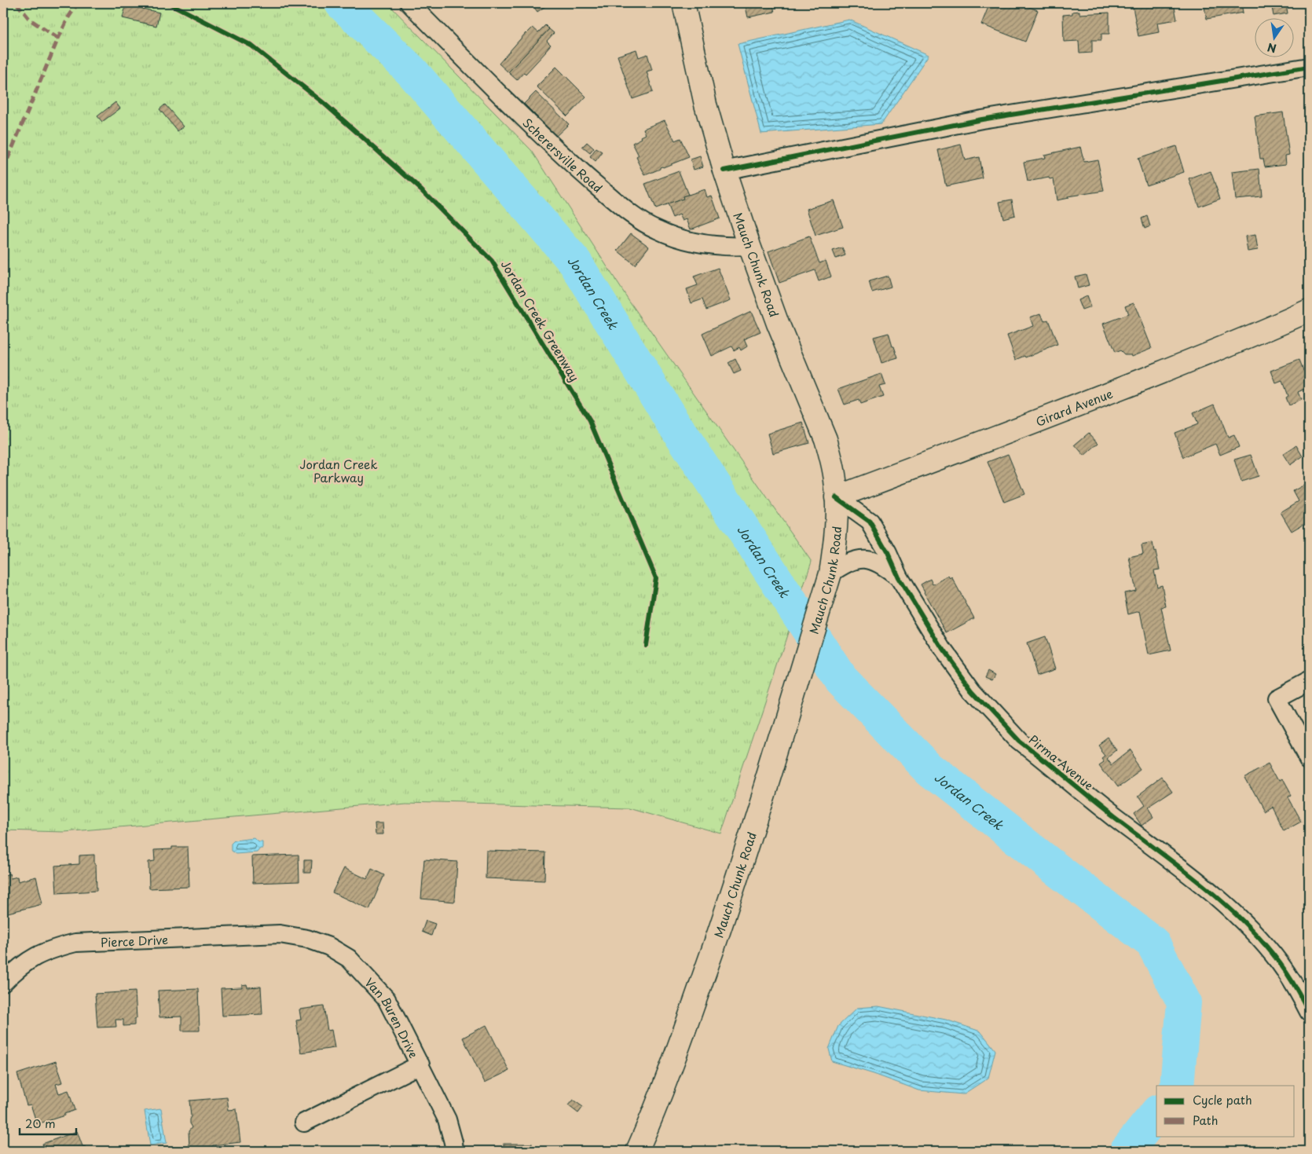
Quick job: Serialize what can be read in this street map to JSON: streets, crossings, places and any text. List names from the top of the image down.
{
  "streets": {
    "main road": ["Mauch Chunk Road", "Girard Avenue"],
    "street": [
      "Scherersville Road",
      "Pirma Avenue",
      "Pierce Drive",
      "Van Buren Drive"
    ],
    "cycle path": ["Jordan Creek Greenway"]
  },
  "crossings": [
    ["Scherersville Road", "Mauch Chunk Road"],
    ["Mauch Chunk Road", "Girard Avenue"],
    ["Mauch Chunk Road", "Pirma Avenue"],
    ["Girard Avenue", "Pirma Avenue"],
    ["Pierce Drive", "Van Buren Drive"]
  ],
  "water": ["Jordan Creek"],
  "parks": ["Jordan Creek Parkway"],
  "legend": ["Cycle path", "Path"],
  "scale_bar": "20 m",
  "north": "bottom"
}
